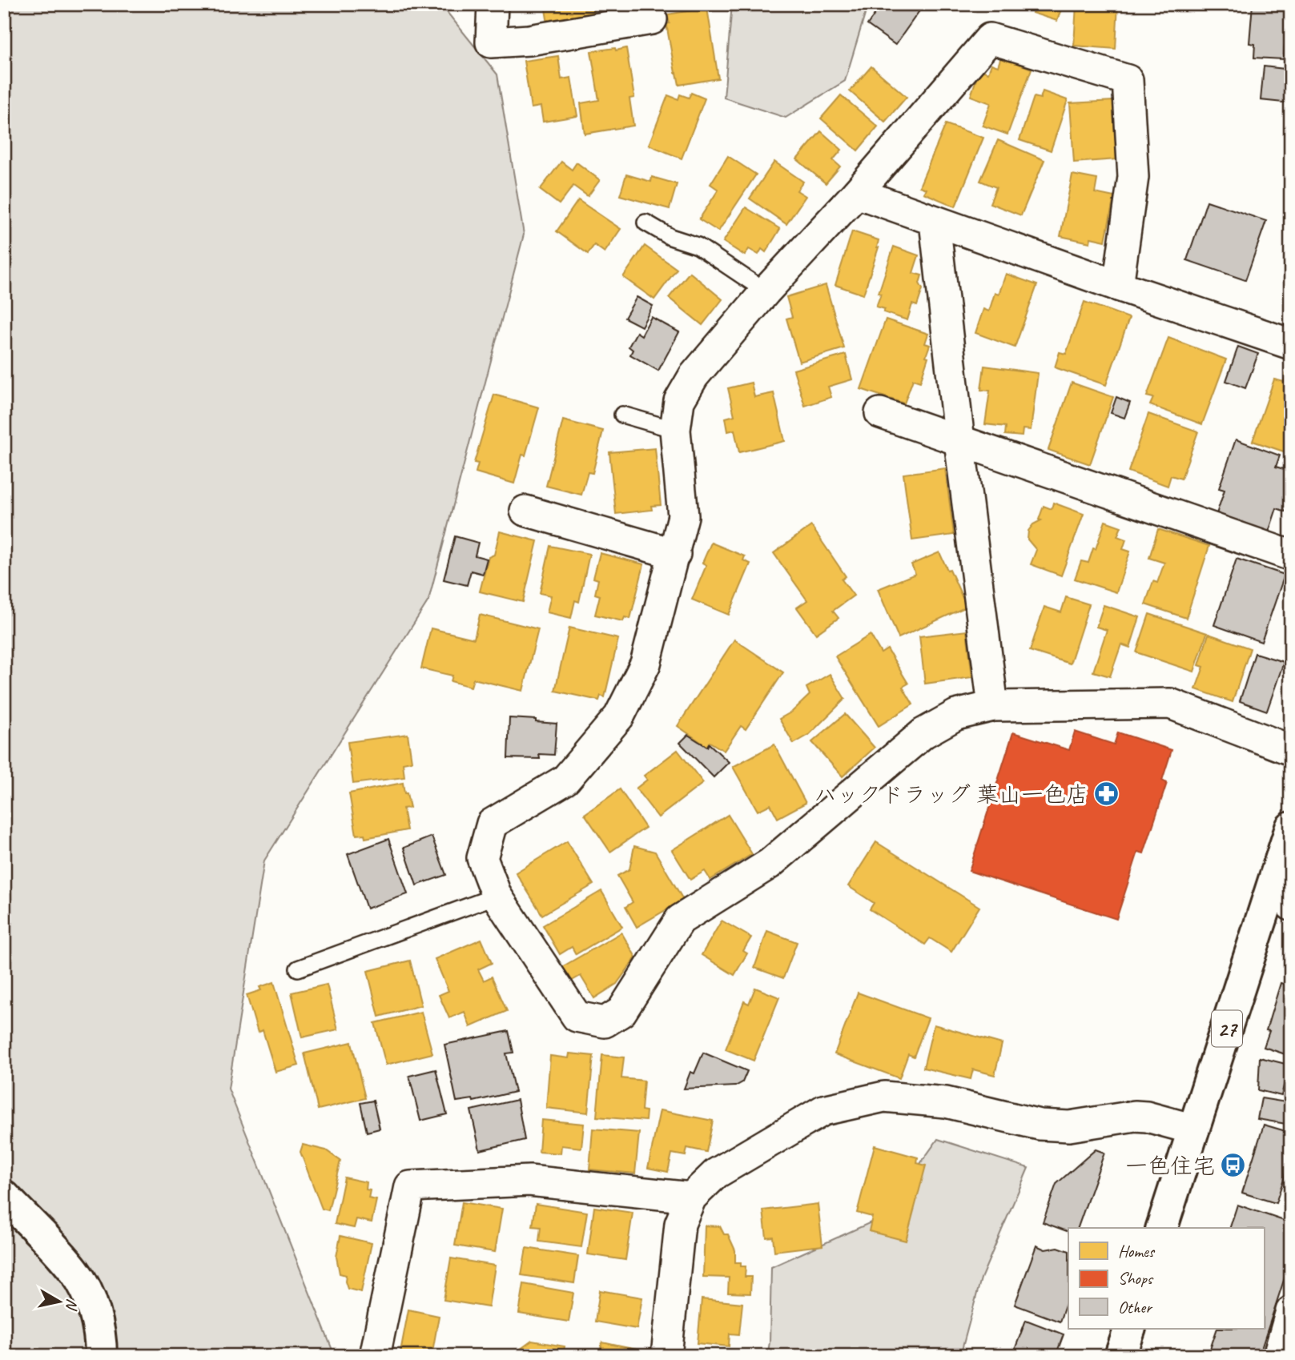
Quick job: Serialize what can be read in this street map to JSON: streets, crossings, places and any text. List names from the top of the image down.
{
  "streets": {
    "main road": ["27"]
  },
  "places": {
    "pharmacy": ["ハックドラッグ 葉山一色店"],
    "bus stop": ["一色住宅"]
  },
  "legend": ["Homes", "Shops", "Other"],
  "north": "right"
}
